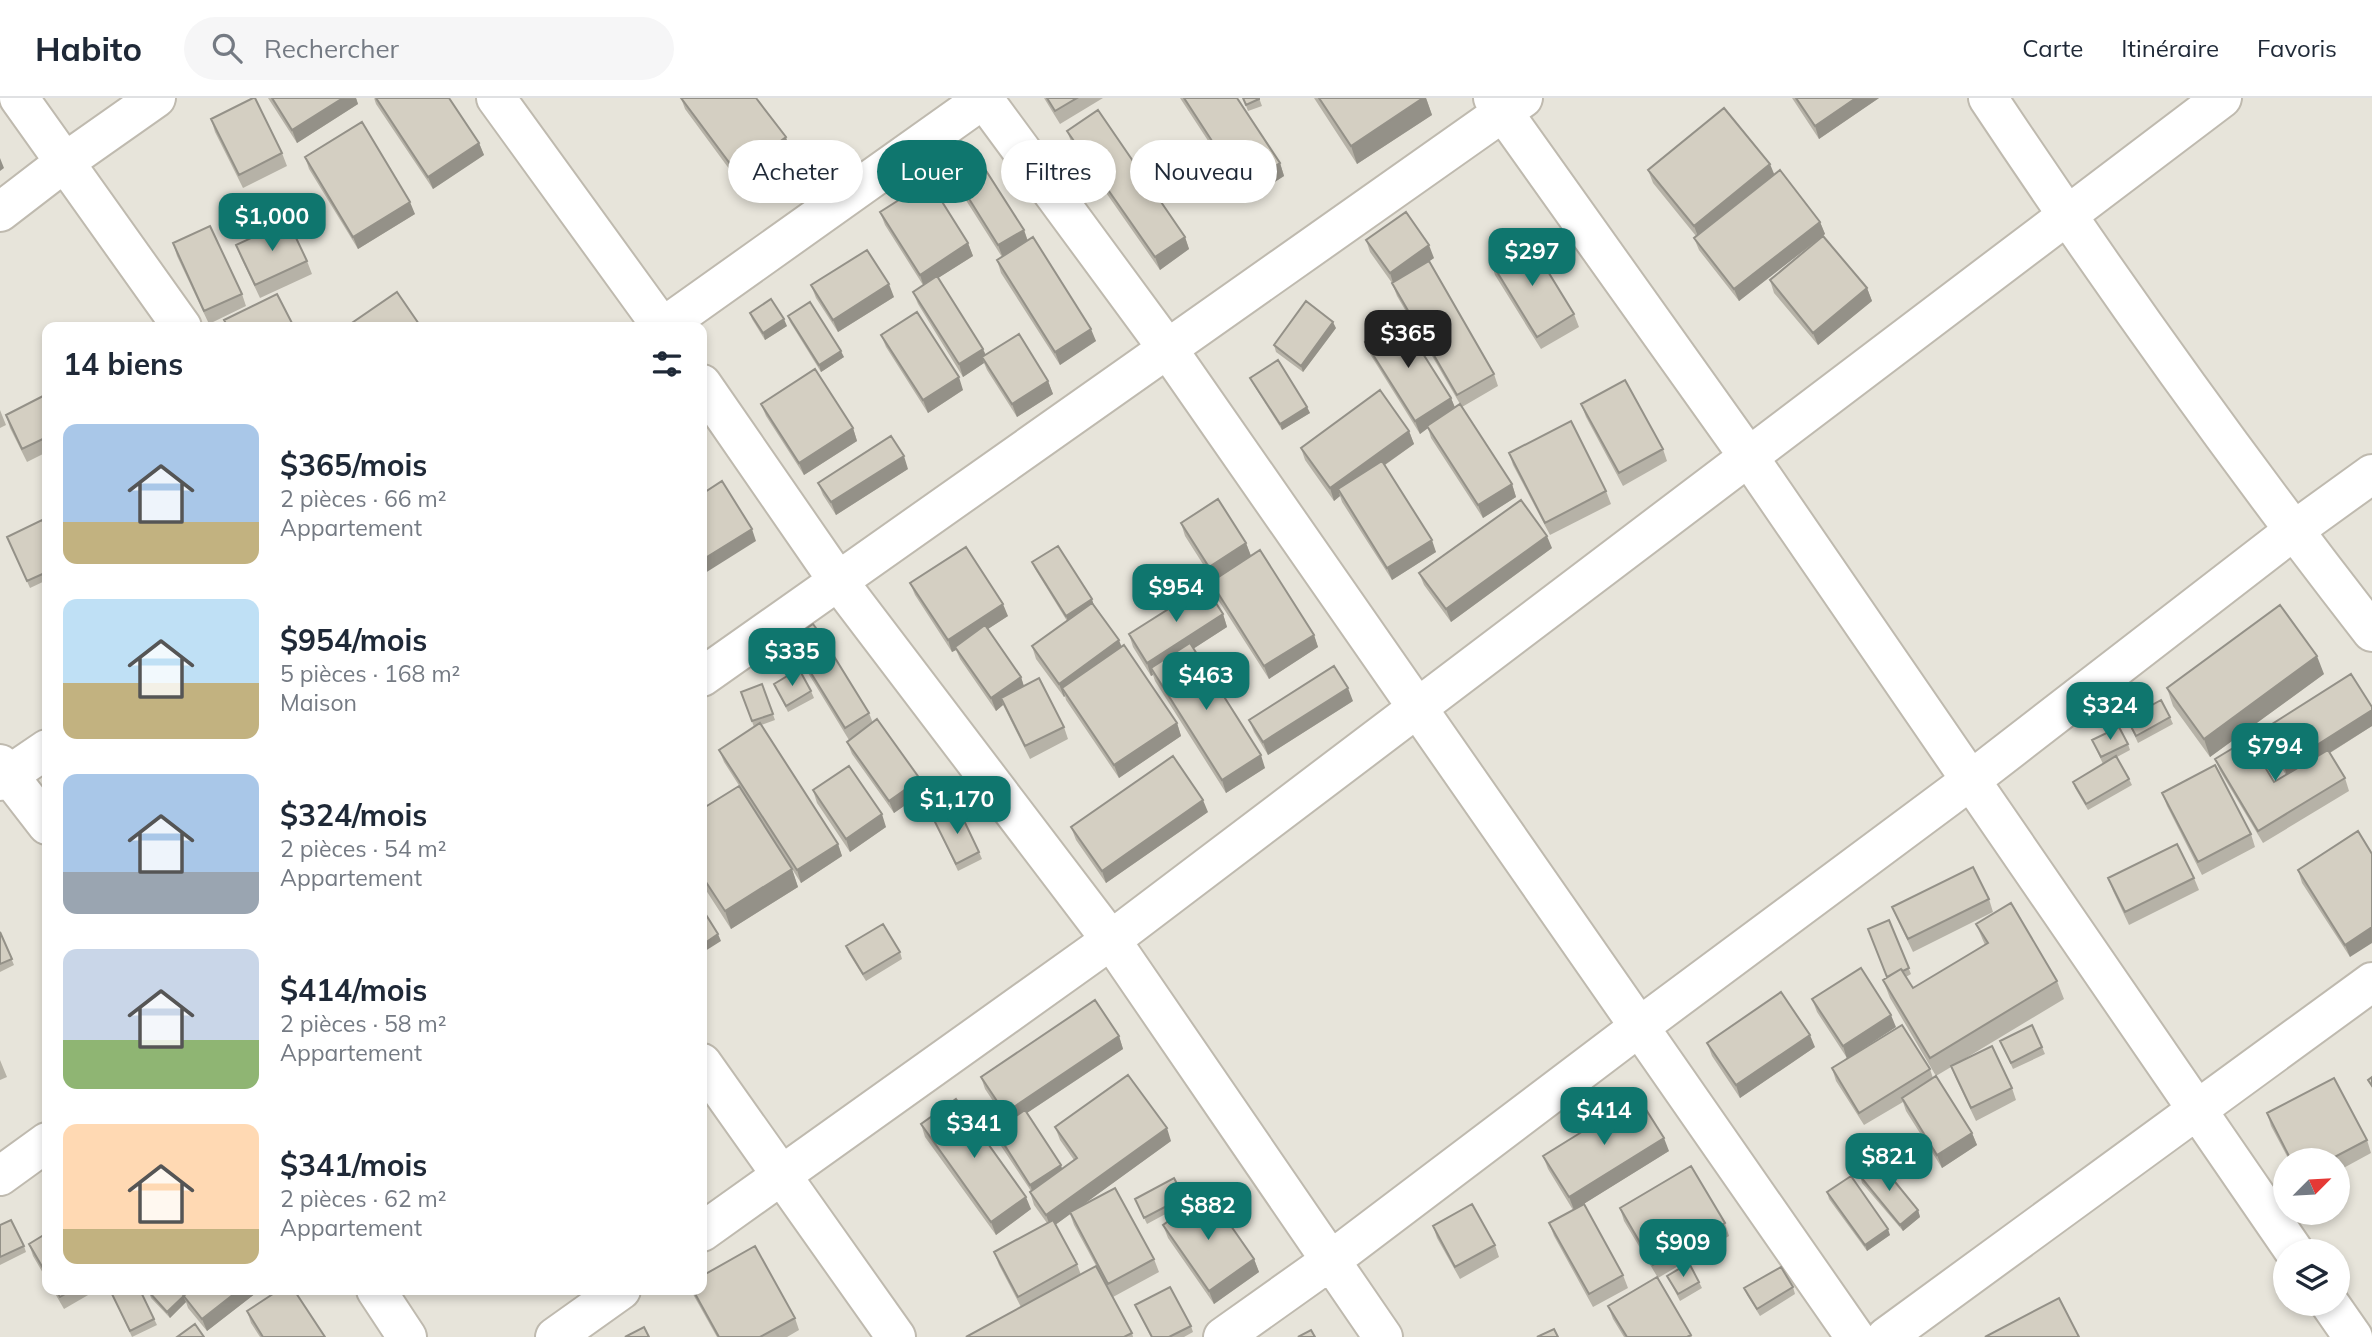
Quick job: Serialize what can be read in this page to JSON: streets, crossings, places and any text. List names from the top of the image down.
{
  "north": "top right",
  "page": {
    "header": "Habito",
    "search": "Rechercher",
    "nav": ["Carte", "Itinéraire", "Favoris"],
    "chip": [
      "Acheter",
      "Louer",
      "Filtres",
      "Nouveau"
    ],
    "price": [
      "$1,000",
      "$297",
      "$365",
      "$954",
      "$335",
      "$463",
      "$324",
      "$794",
      "$1,170",
      "$414",
      "$341",
      "$821",
      "$882",
      "$909"
    ],
    "heading": "14 biens",
    "list": [
      {
        "name": "$365/mois",
        "note": "2 pièces · 66 m² · Appartement"
      },
      {
        "name": "$954/mois",
        "note": "5 pièces · 168 m² · Maison"
      },
      {
        "name": "$324/mois",
        "note": "2 pièces · 54 m² · Appartement"
      },
      {
        "name": "$414/mois",
        "note": "2 pièces · 58 m² · Appartement"
      },
      {
        "name": "$341/mois",
        "note": "2 pièces · 62 m² · Appartement"
      }
    ]
  }
}
